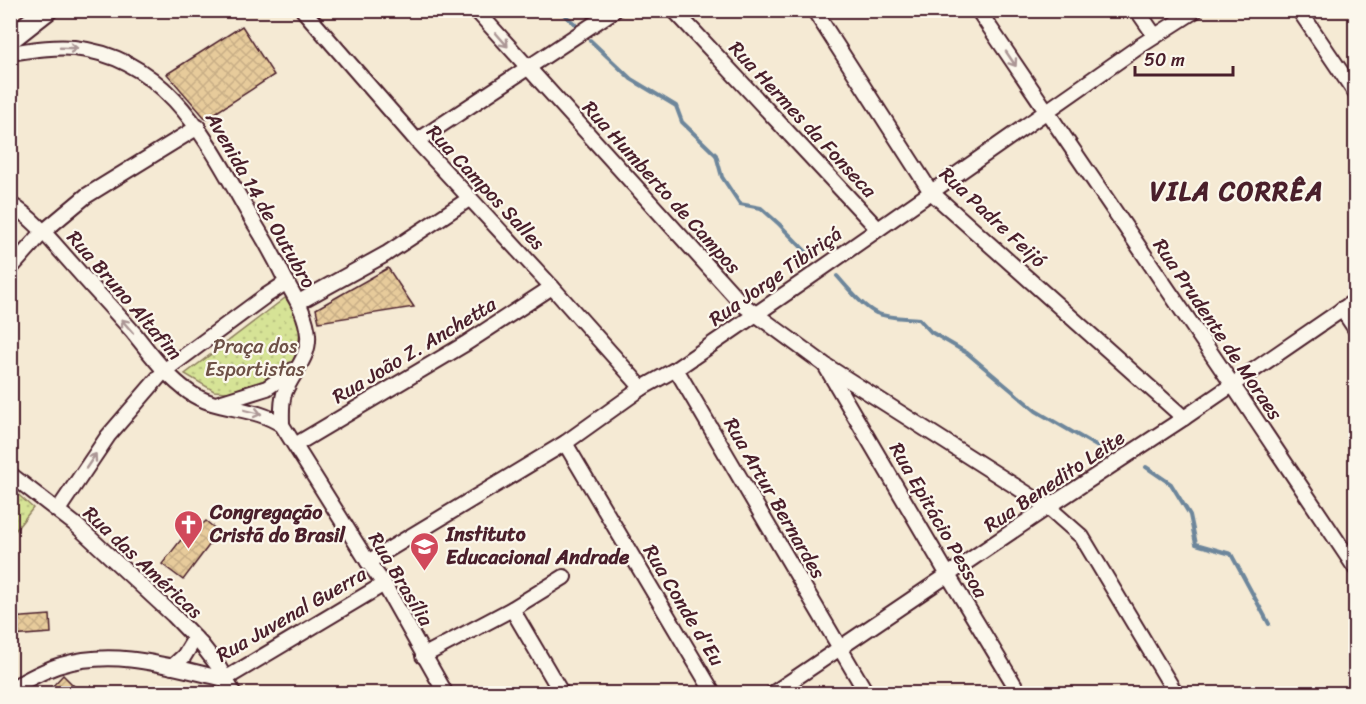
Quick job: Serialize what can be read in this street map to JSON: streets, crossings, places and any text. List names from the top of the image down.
{
  "streets": {
    "street": [
      "Rua Hermes da Fonseca",
      "Rua Campos Salles",
      "Rua Humberto de Campos",
      "Avenida 14 de Outubro",
      "Rua Padre Feijó",
      "Rua Jorge Tibiriçá",
      "Rua Bruno Altafim",
      "Rua Prudente de Moraes",
      "Rua João Z. Anchetta",
      "Rua Benedito Leite",
      "Rua Artur Bernardes",
      "Rua Epitácio Pessoa",
      "Rua das Américas",
      "Rua Brasília",
      "Rua Conde d'Eu",
      "Rua Juvenal Guerra"
    ]
  },
  "crossings": [
    ["Rua Hermes da Fonseca", "Rua Jorge Tibiriçá"],
    ["Rua Campos Salles", "Rua Jorge Tibiriçá"],
    ["Rua Campos Salles", "Rua João Z. Anchetta"],
    ["Rua Humberto de Campos", "Rua Jorge Tibiriçá"],
    ["Rua Humberto de Campos", "Rua Benedito Leite"],
    ["Rua Humberto de Campos", "Rua Epitácio Pessoa"],
    ["Avenida 14 de Outubro", "Rua Bruno Altafim"],
    ["Avenida 14 de Outubro", "Rua Brasília"],
    ["Rua Padre Feijó", "Rua Jorge Tibiriçá"],
    ["Rua Padre Feijó", "Rua Benedito Leite"],
    ["Rua Jorge Tibiriçá", "Rua Prudente de Moraes"],
    ["Rua Jorge Tibiriçá", "Rua Artur Bernardes"],
    ["Rua Jorge Tibiriçá", "Rua Brasília"],
    ["Rua Jorge Tibiriçá", "Rua Conde d'Eu"],
    ["Rua Bruno Altafim", "Rua Brasília"],
    ["Rua Prudente de Moraes", "Rua Benedito Leite"],
    ["Rua João Z. Anchetta", "Rua Brasília"],
    ["Rua Benedito Leite", "Rua Artur Bernardes"],
    ["Rua Benedito Leite", "Rua Epitácio Pessoa"],
    ["Rua das Américas", "Rua Juvenal Guerra"],
    ["Rua Brasília", "Rua Juvenal Guerra"]
  ],
  "one_way": ["Avenida 14 de Outubro"],
  "districts": ["VILA CORRÊA"],
  "parks": ["Praça dos Esportistas"],
  "places": {
    "church": ["Congregação Cristã do Brasil"],
    "school or university": ["Instituto Educacional Andrade"]
  },
  "scale_bar": "50 m"
}
